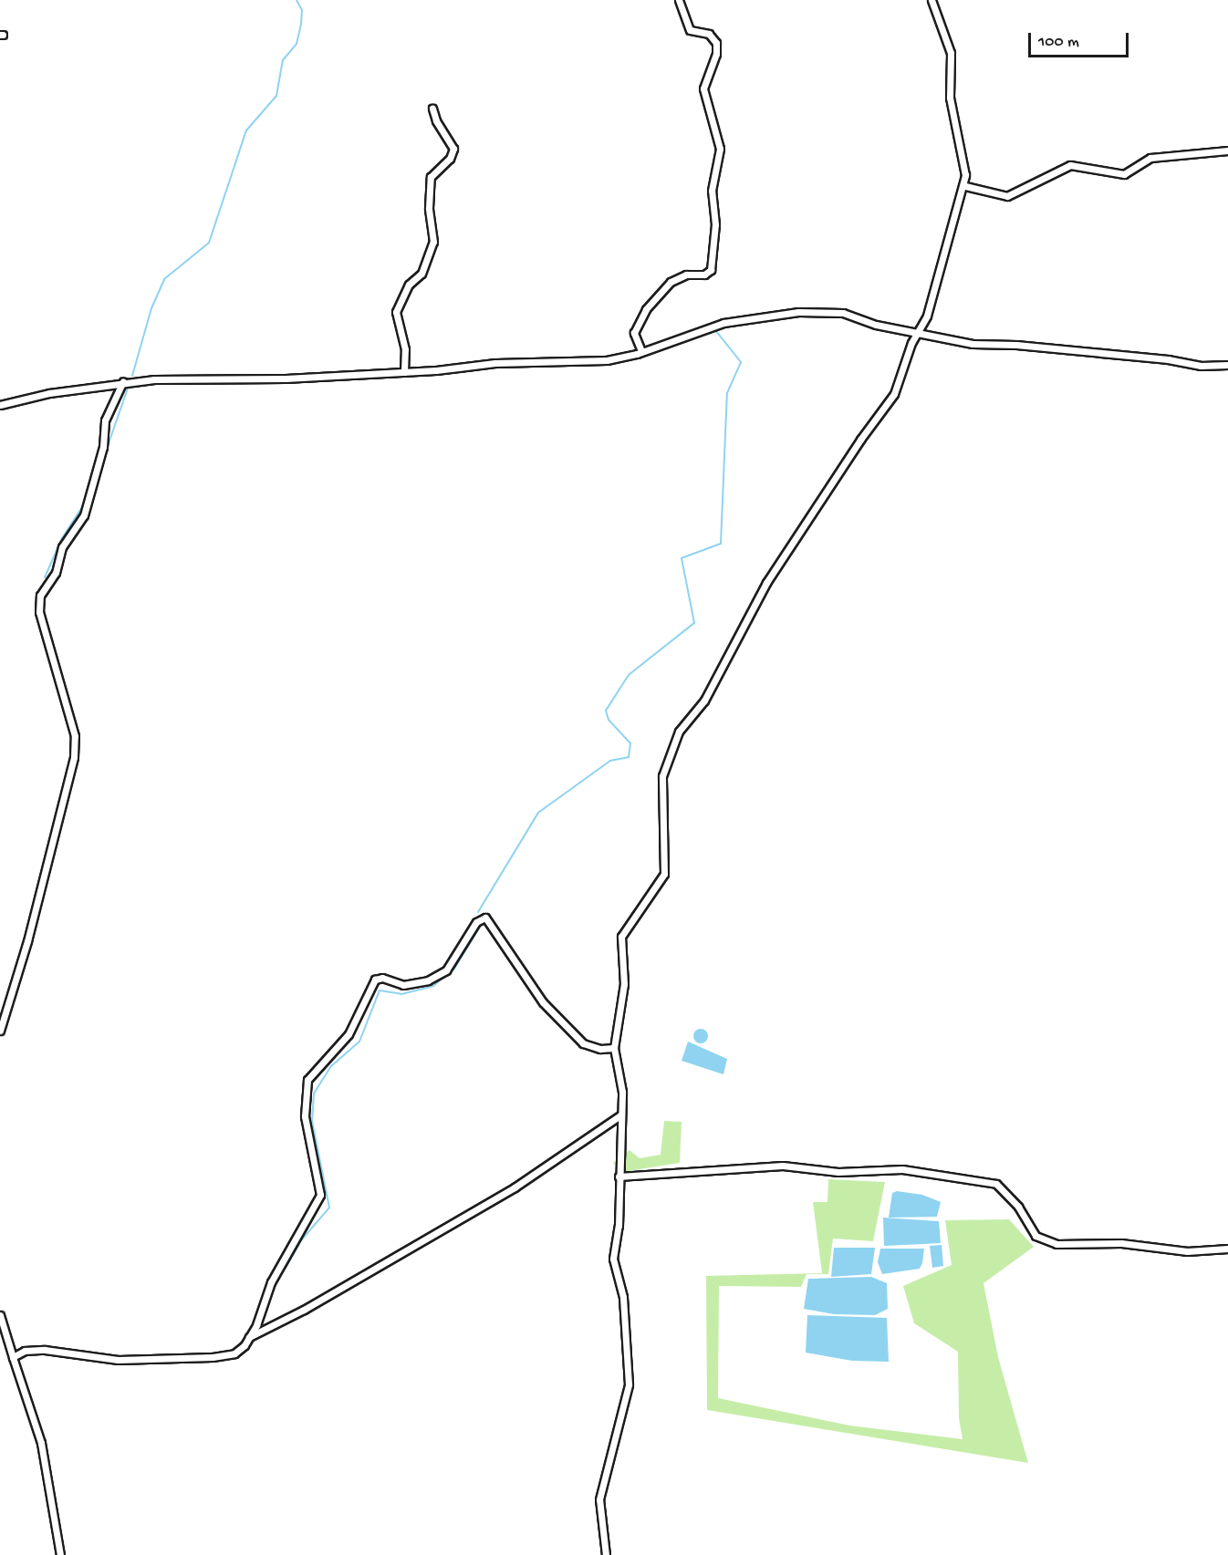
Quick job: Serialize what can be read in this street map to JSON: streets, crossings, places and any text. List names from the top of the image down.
{
  "scale_bar": "100 m"
}
